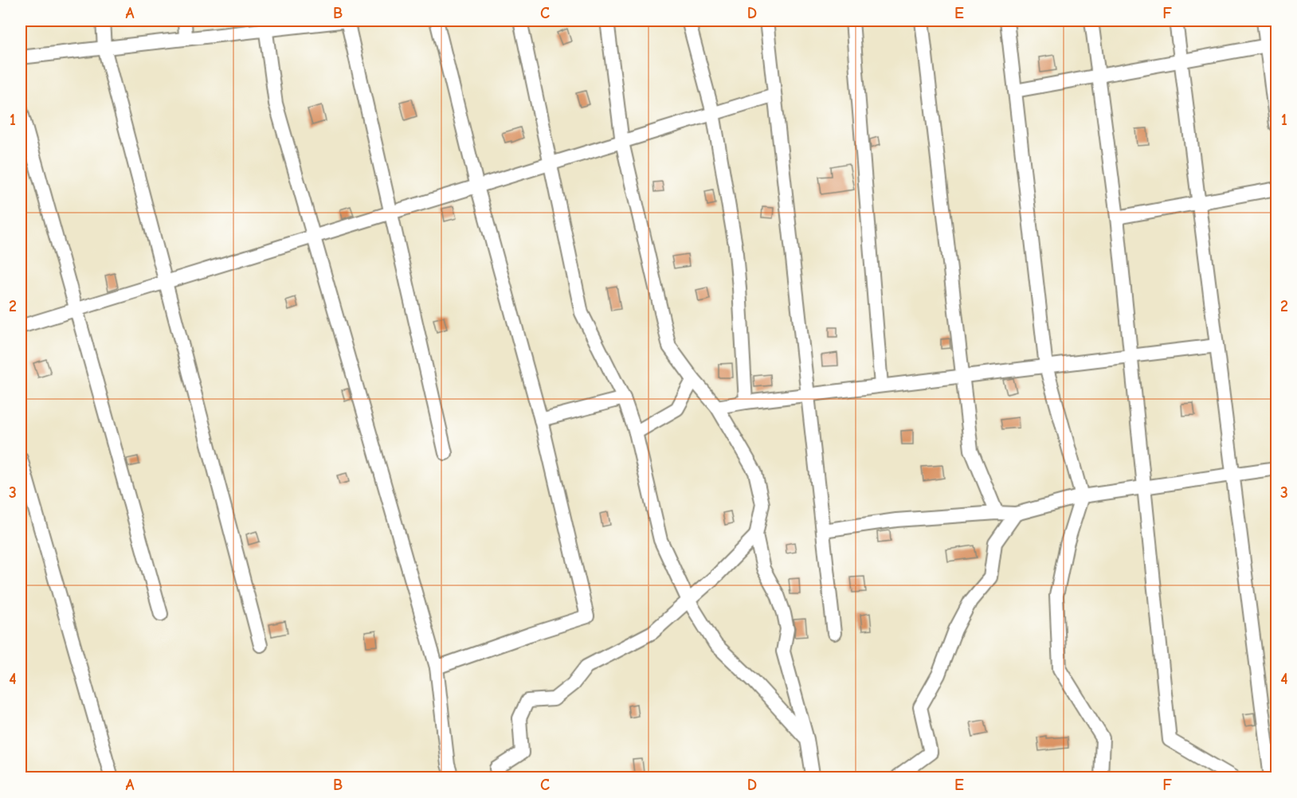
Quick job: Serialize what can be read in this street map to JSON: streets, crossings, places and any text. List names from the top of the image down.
{
  "grid": {
    "columns": [
      "A",
      "B",
      "C",
      "D",
      "E",
      "F"
    ],
    "rows": [
      "1",
      "2",
      "3",
      "4"
    ]
  }
}
